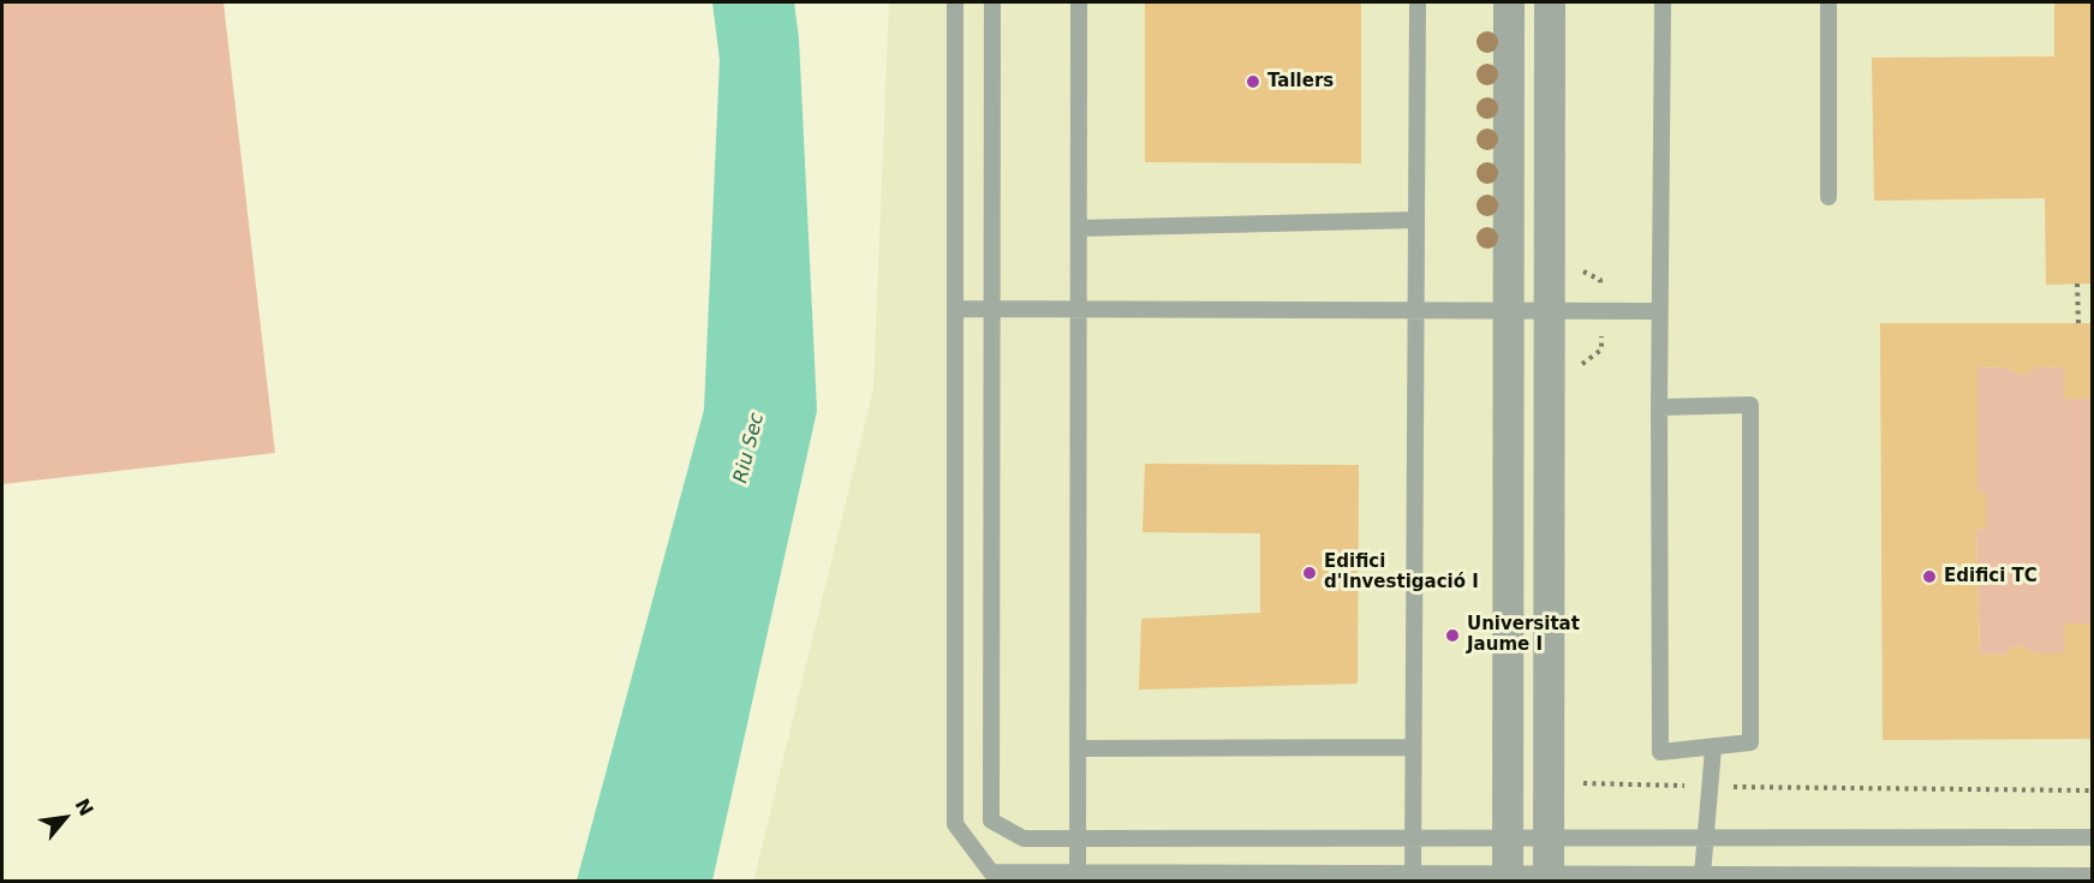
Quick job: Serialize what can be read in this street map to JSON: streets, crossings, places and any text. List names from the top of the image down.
{
  "water": ["Riu Sec"],
  "places": [
    "Tallers",
    "Edifici d'Investigació I",
    "Edifici TC",
    "Universitat Jaume I"
  ],
  "north": "top right"
}
